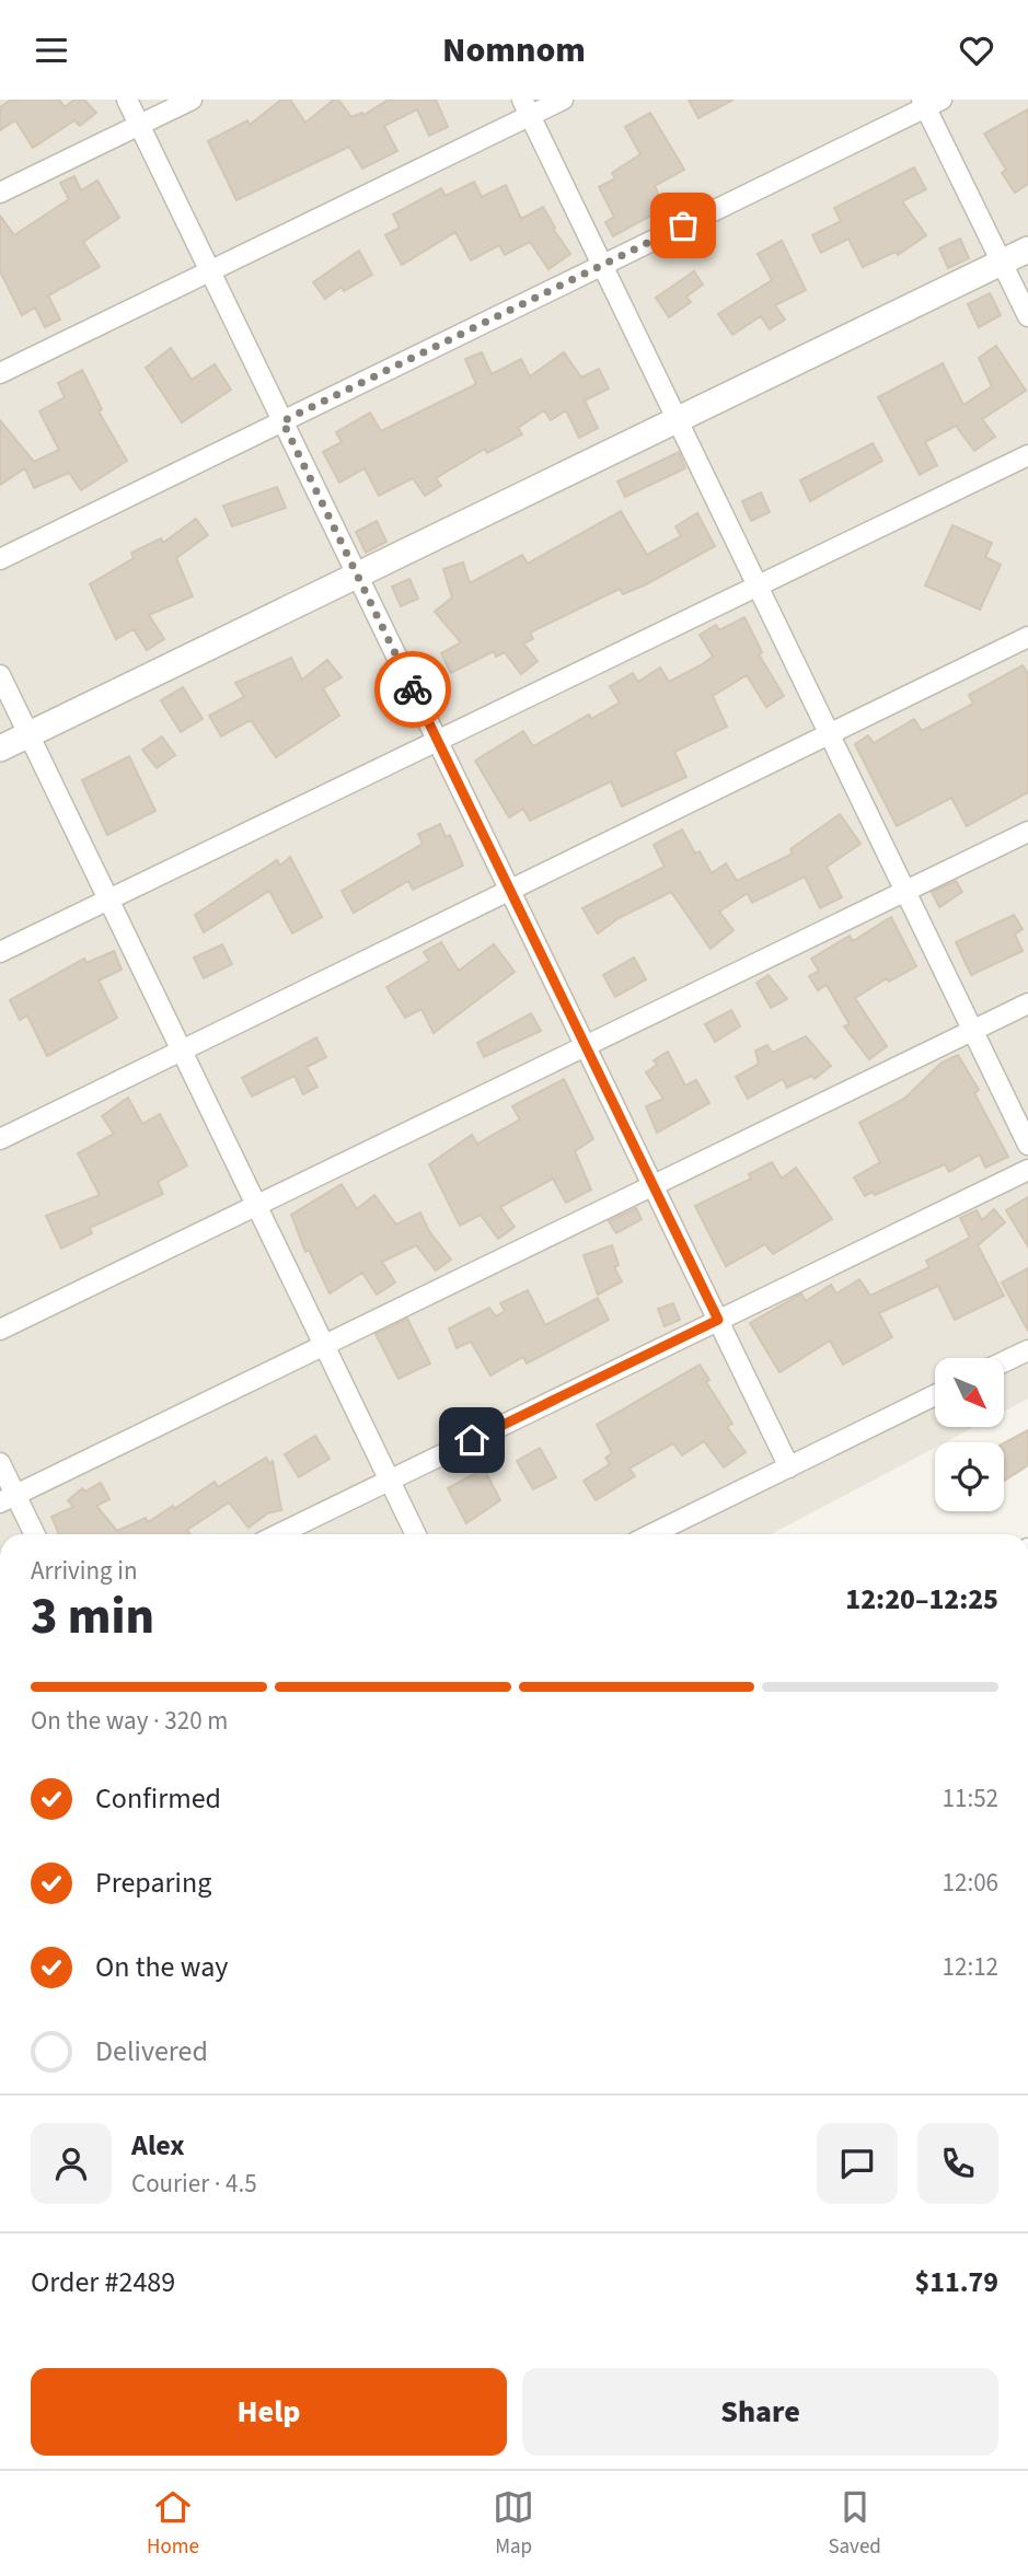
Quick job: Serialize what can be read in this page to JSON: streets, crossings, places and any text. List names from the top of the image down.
{
  "north": "bottom right",
  "page": {
    "header": "Nomnom",
    "heading": ["3 min", "Arriving in", "12:20–12:25"],
    "panel": [
      "Alex",
      "Courier · 4.5",
      "Order #2489",
      "$11.79"
    ],
    "bar": "On the way · 320 m",
    "list": [
      ["Confirmed", "11:52"],
      ["Preparing", "12:06"],
      ["On the way", "12:12"],
      "Delivered"
    ],
    "buttons": ["Help", "Share"],
    "tabs": ["Home", "Map", "Saved"]
  }
}
